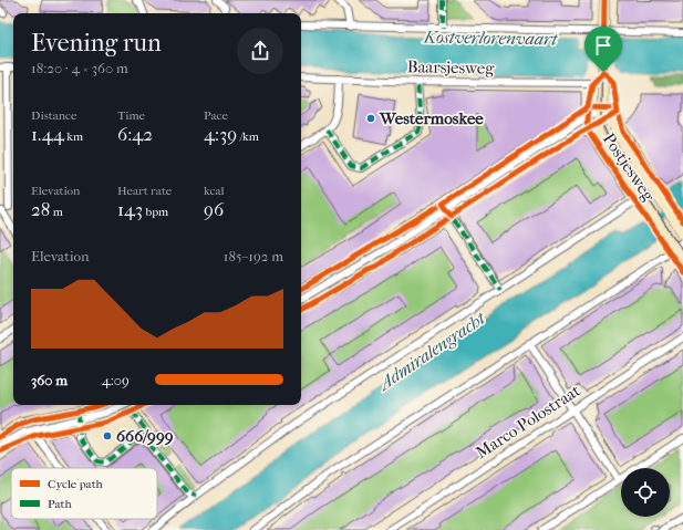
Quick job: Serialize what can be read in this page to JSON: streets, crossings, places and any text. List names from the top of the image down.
{
  "streets": {
    "street": ["Baarsjesweg", "Postjesweg", "Marco Polostraat"]
  },
  "crossings": [
    ["Baarsjesweg", "Postjesweg"]
  ],
  "water": ["Kostverlorenvaart", "Admiralengracht"],
  "places": ["Westermoskee", "666/999"],
  "legend": ["Cycle path", "Path"],
  "page": {
    "heading": ["Evening run", "18:20 · 4 × 360 m"],
    "stats": [
      ["Distance", "1.44 km"],
      ["Time", "6:42"],
      ["Pace", "4:39 /km"],
      ["Elevation", "28 m"],
      ["Heart rate", "143 bpm"],
      ["kcal", "96"]
    ],
    "chart": ["Elevation", "185–192 m"],
    "list": [
      {
        "name": "360 m",
        "note": "4:09"
      }
    ]
  }
}
